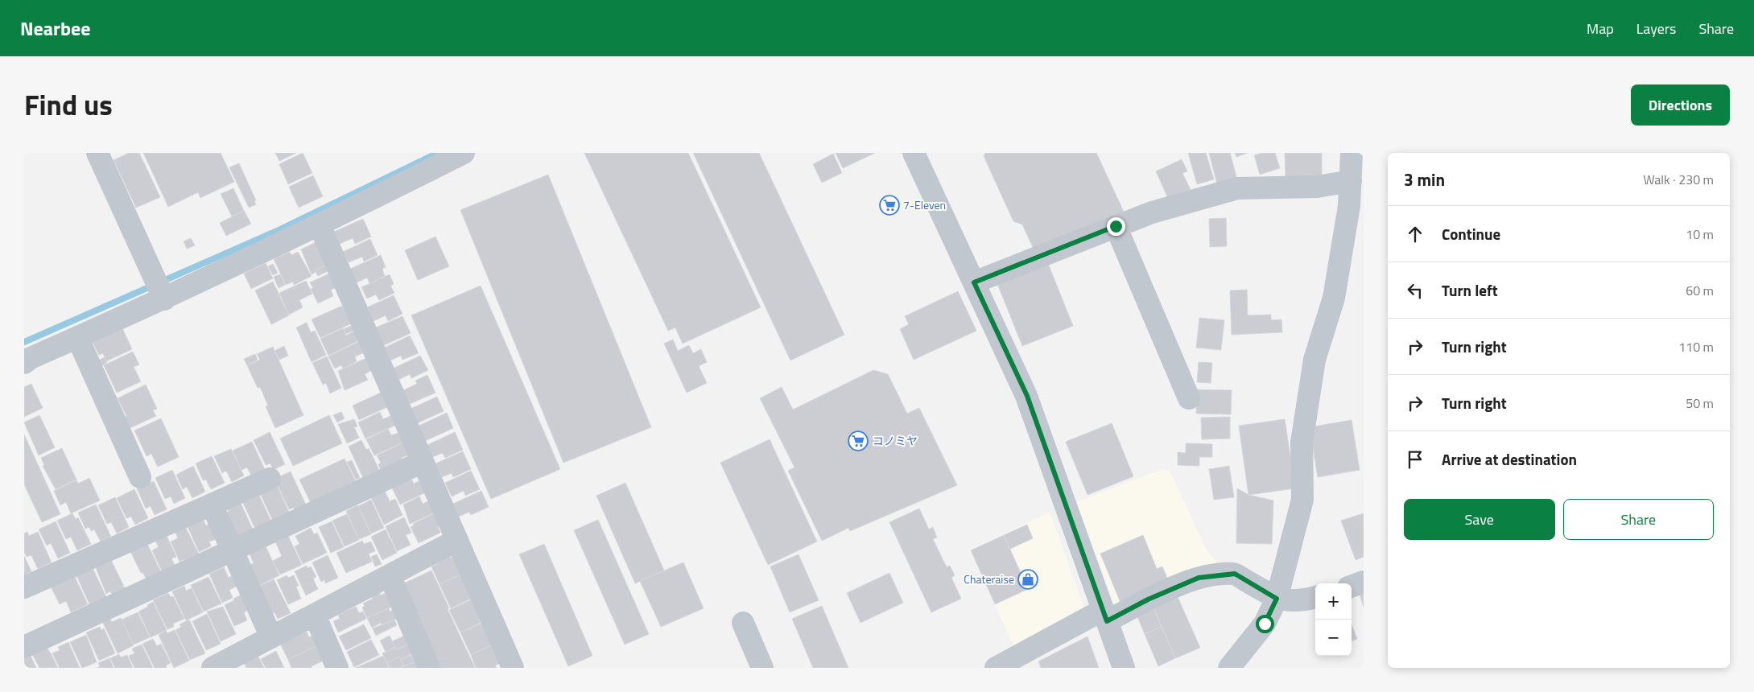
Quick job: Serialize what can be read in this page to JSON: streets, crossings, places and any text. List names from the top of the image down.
{
  "places": {
    "supermarket": ["7-Eleven", "コノミヤ"],
    "shop": ["Chateraise"]
  },
  "page": {
    "header": "Nearbee",
    "nav": ["Map", "Layers", "Share"],
    "title": "Find us",
    "buttons": [
      "Directions",
      ["Save", "Share"]
    ],
    "heading": ["3 min", "Walk · 230 m"],
    "list": [
      ["Continue", "10 m"],
      ["Turn left", "60 m"],
      ["Turn right", "110 m"],
      ["Turn right", "50 m"],
      "Arrive at destination"
    ],
    "map_buttons": ["+", "−"]
  }
}
